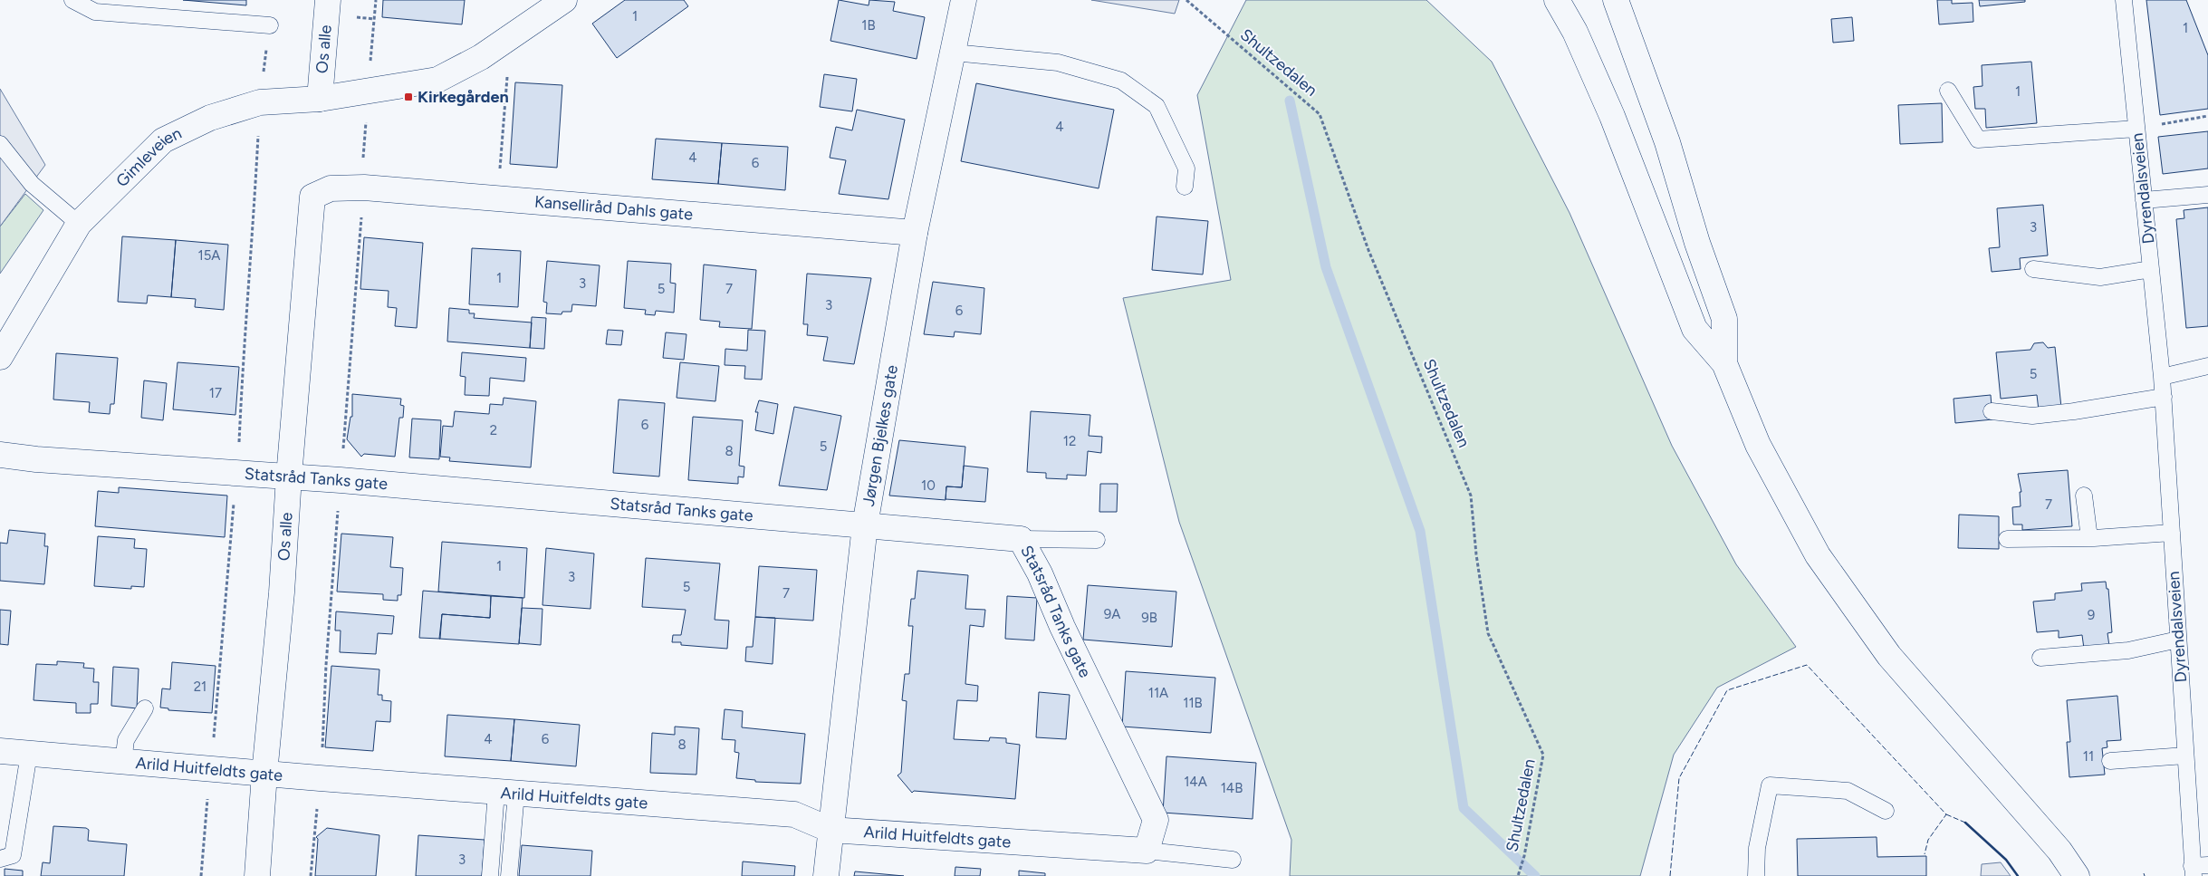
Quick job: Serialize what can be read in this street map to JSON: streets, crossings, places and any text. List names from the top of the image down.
{
  "streets": {
    "street": [
      "Os alle",
      "Gimleveien",
      "Kanselliråd Dahls gate",
      "Jørgen Bjelkes gate",
      "Statsråd Tanks gate",
      "Arild Huitfeldts gate"
    ],
    "lane": ["Dyrendalsveien"],
    "path": ["Shultzedalen"]
  },
  "crossings": [
    ["Os alle", "Gimleveien"],
    ["Os alle", "Kanselliråd Dahls gate"],
    ["Os alle", "Statsråd Tanks gate"],
    ["Os alle", "Arild Huitfeldts gate"],
    ["Kanselliråd Dahls gate", "Jørgen Bjelkes gate"],
    ["Jørgen Bjelkes gate", "Statsråd Tanks gate"],
    ["Jørgen Bjelkes gate", "Arild Huitfeldts gate"],
    ["Statsråd Tanks gate", "Arild Huitfeldts gate"]
  ],
  "places": {
    "transit": ["Kirkegården"]
  },
  "house_numbers": [
    "1",
    "1B",
    "1",
    "1",
    "4",
    "4",
    "6",
    "3",
    "15A",
    "1",
    "3",
    "5",
    "7",
    "3",
    "6",
    "5",
    "17",
    "6",
    "2",
    "12",
    "5",
    "8",
    "10",
    "7",
    "1",
    "3",
    "5",
    "7",
    "9A",
    "9",
    "9B",
    "21",
    "11A",
    "11B",
    "4",
    "6",
    "8",
    "11",
    "14A",
    "14B",
    "3"
  ]
}
